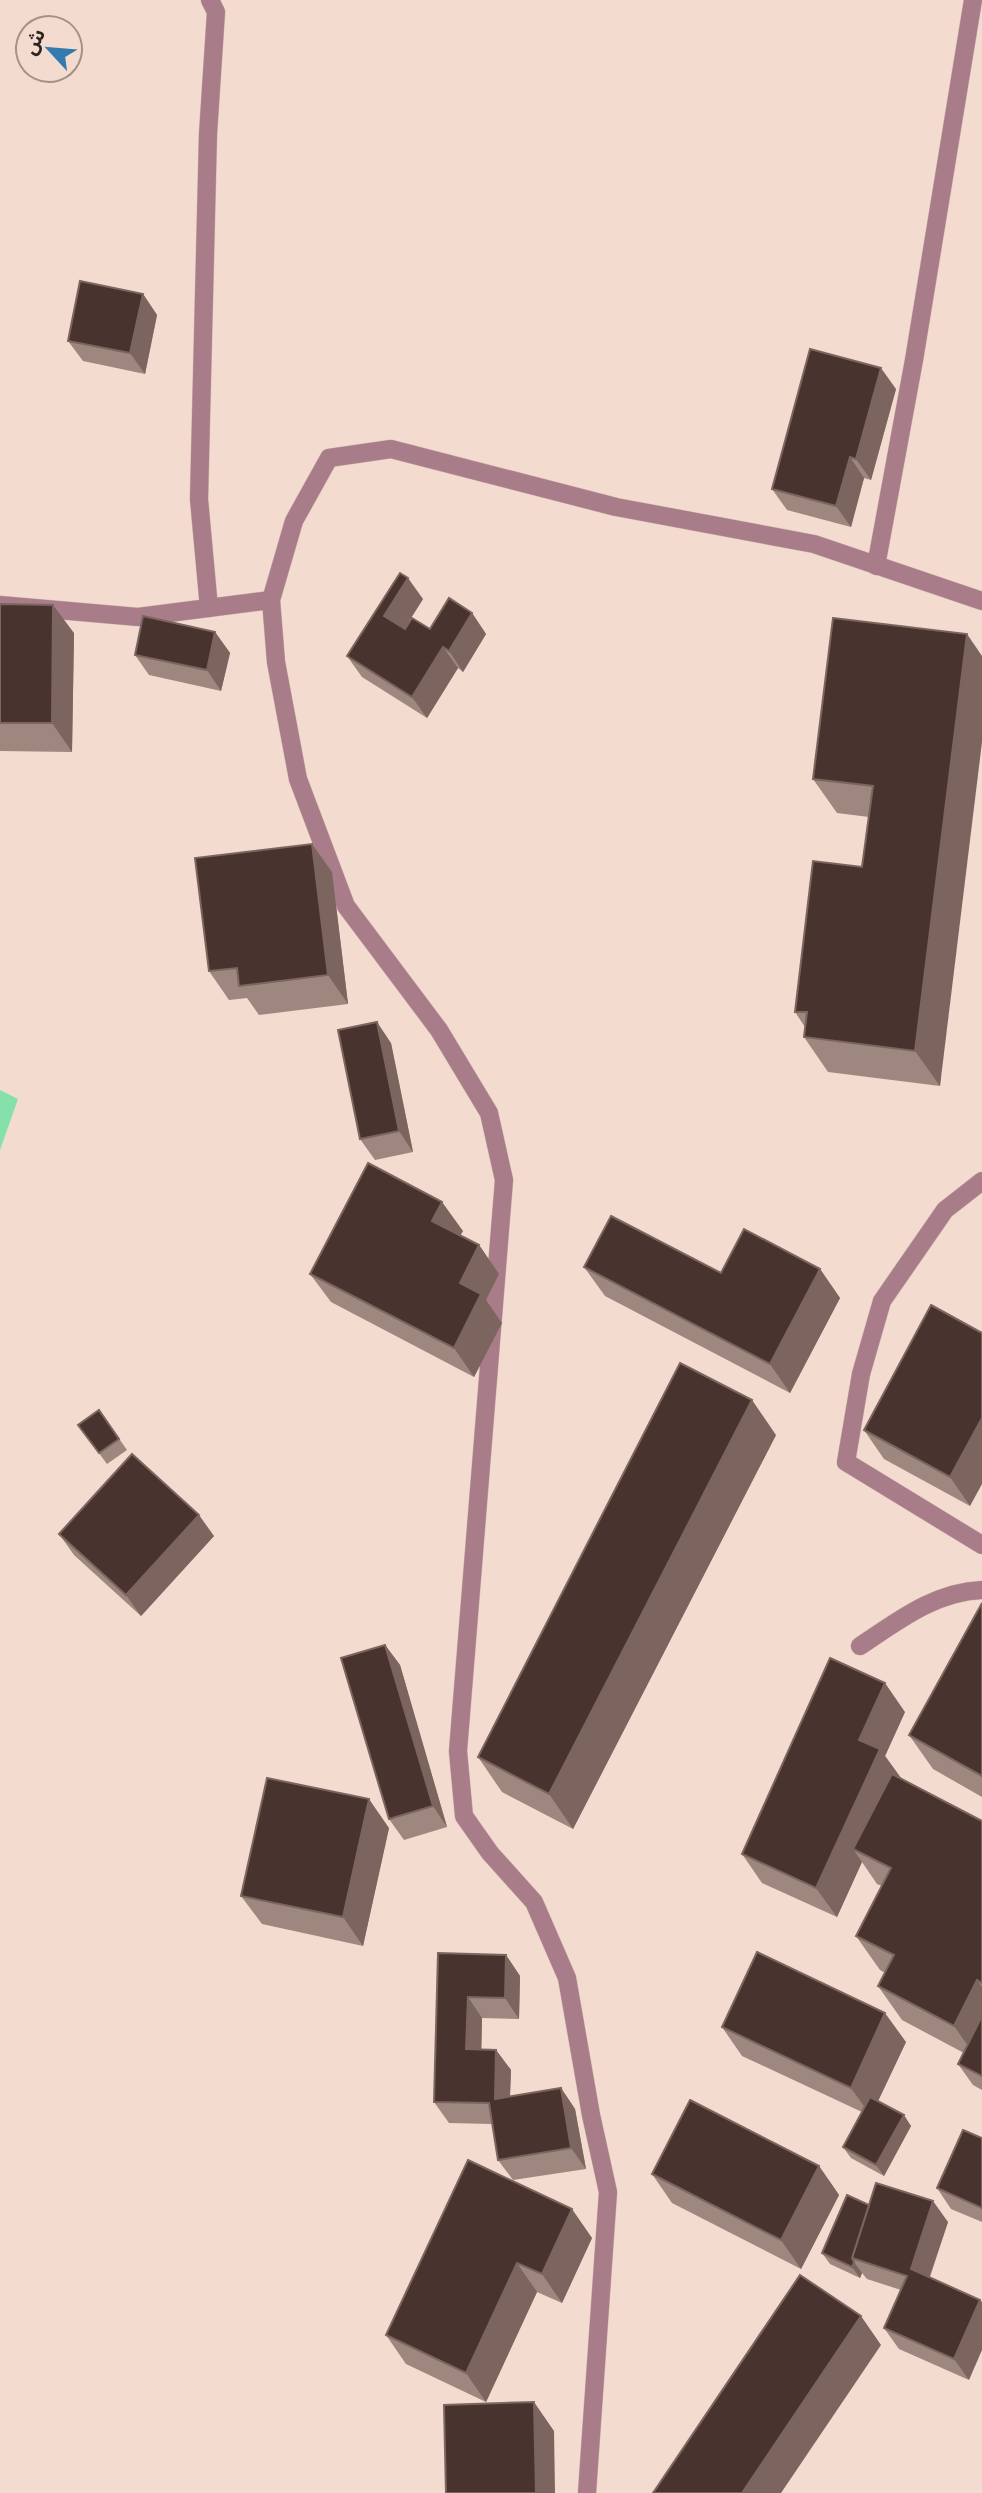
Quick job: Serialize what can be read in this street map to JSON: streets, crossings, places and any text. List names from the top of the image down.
{
  "north": "top left"
}
